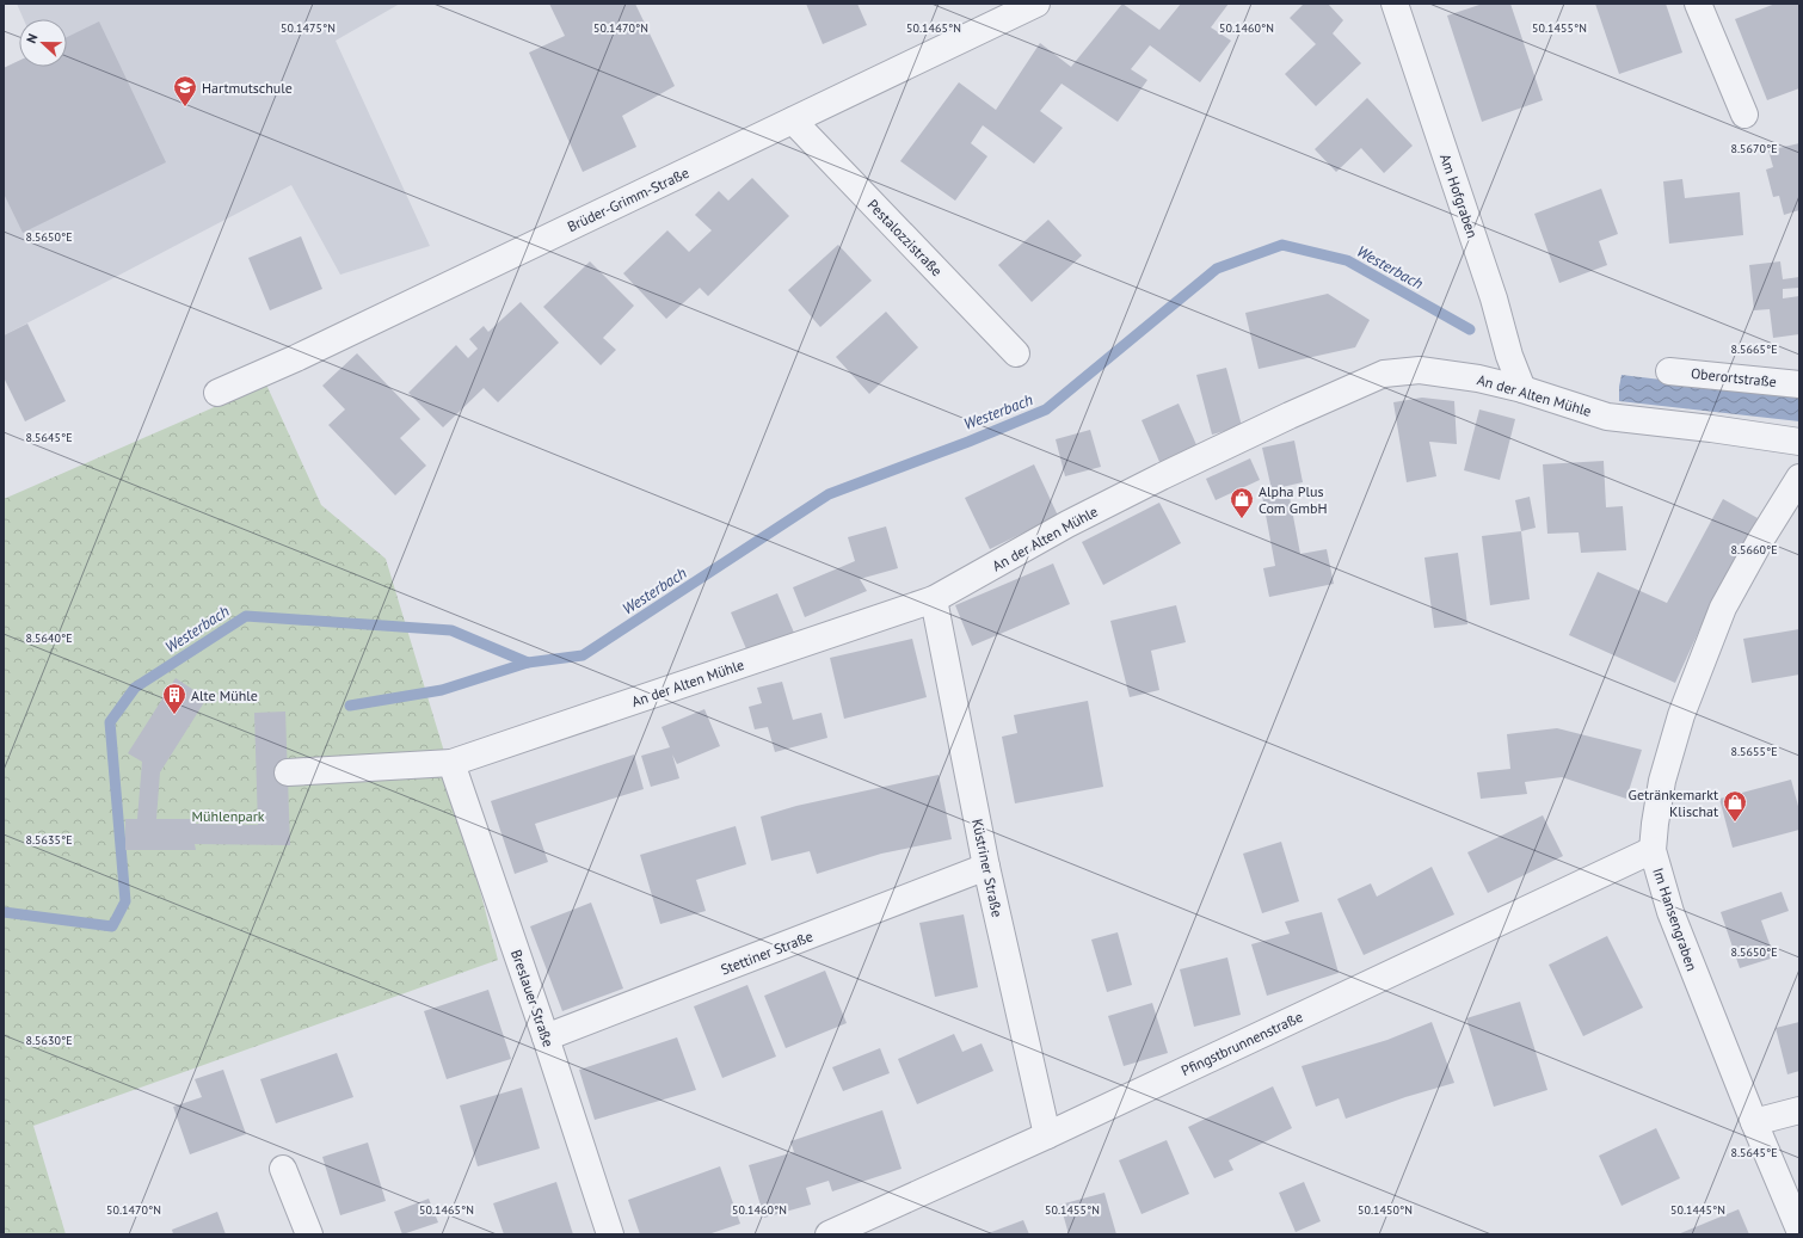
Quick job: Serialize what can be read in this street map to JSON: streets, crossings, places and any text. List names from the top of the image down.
{
  "streets": {
    "street": [
      "Am Hofgraben",
      "Brüder-Grimm-Straße",
      "Pestalozzistraße",
      "Oberortstraße",
      "An der Alten Mühle",
      "Küstriner Straße",
      "Im Hansengraben",
      "Stettiner Straße",
      "Breslauer Straße",
      "Pfingstbrunnenstraße"
    ]
  },
  "crossings": [
    ["Am Hofgraben", "An der Alten Mühle"],
    ["Brüder-Grimm-Straße", "Pestalozzistraße"],
    ["An der Alten Mühle", "Küstriner Straße"],
    ["An der Alten Mühle", "Breslauer Straße"],
    ["Küstriner Straße", "Stettiner Straße"],
    ["Küstriner Straße", "Pfingstbrunnenstraße"],
    ["Im Hansengraben", "Pfingstbrunnenstraße"],
    ["Stettiner Straße", "Breslauer Straße"]
  ],
  "water": ["Westerbach"],
  "parks": ["Mühlenpark"],
  "places": {
    "school or university": ["Hartmutschule"],
    "shop": ["Alpha Plus Com GmbH", "Getränkemarkt Klischat"],
    "building": ["Alte Mühle"]
  },
  "north": "left",
  "coordinates": [
    "50.1475°N",
    "50.1470°N",
    "50.1465°N",
    "50.1460°N",
    "50.1455°N",
    "8.5670°E",
    "8.5650°E",
    "8.5665°E",
    "8.5645°E",
    "8.5660°E",
    "8.5640°E",
    "8.5655°E",
    "8.5635°E",
    "8.5630°E",
    "50.1450°N",
    "50.1445°N"
  ]
}
